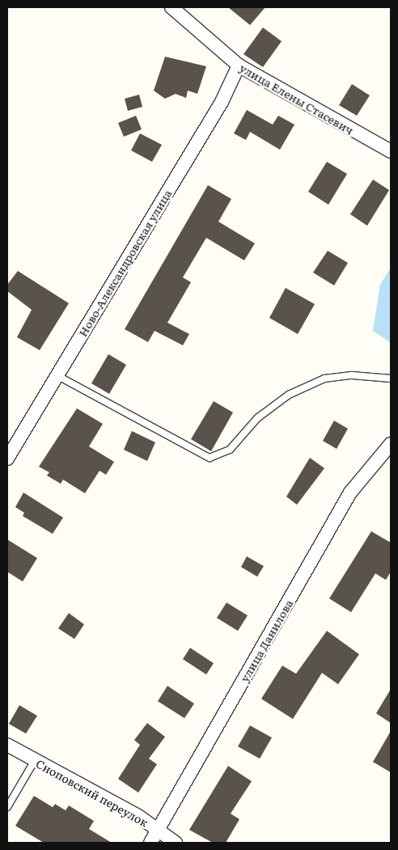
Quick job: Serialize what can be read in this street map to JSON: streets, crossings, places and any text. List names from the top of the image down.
{
  "streets": {
    "street": [
      "улица Елены Стасевич",
      "Ново-Александровская улица",
      "улица Данилова",
      "Сноповский переулок"
    ]
  },
  "crossings": [
    ["улица Елены Стасевич", "Ново-Александровская улица"],
    ["улица Данилова", "Сноповский переулок"]
  ]
}
